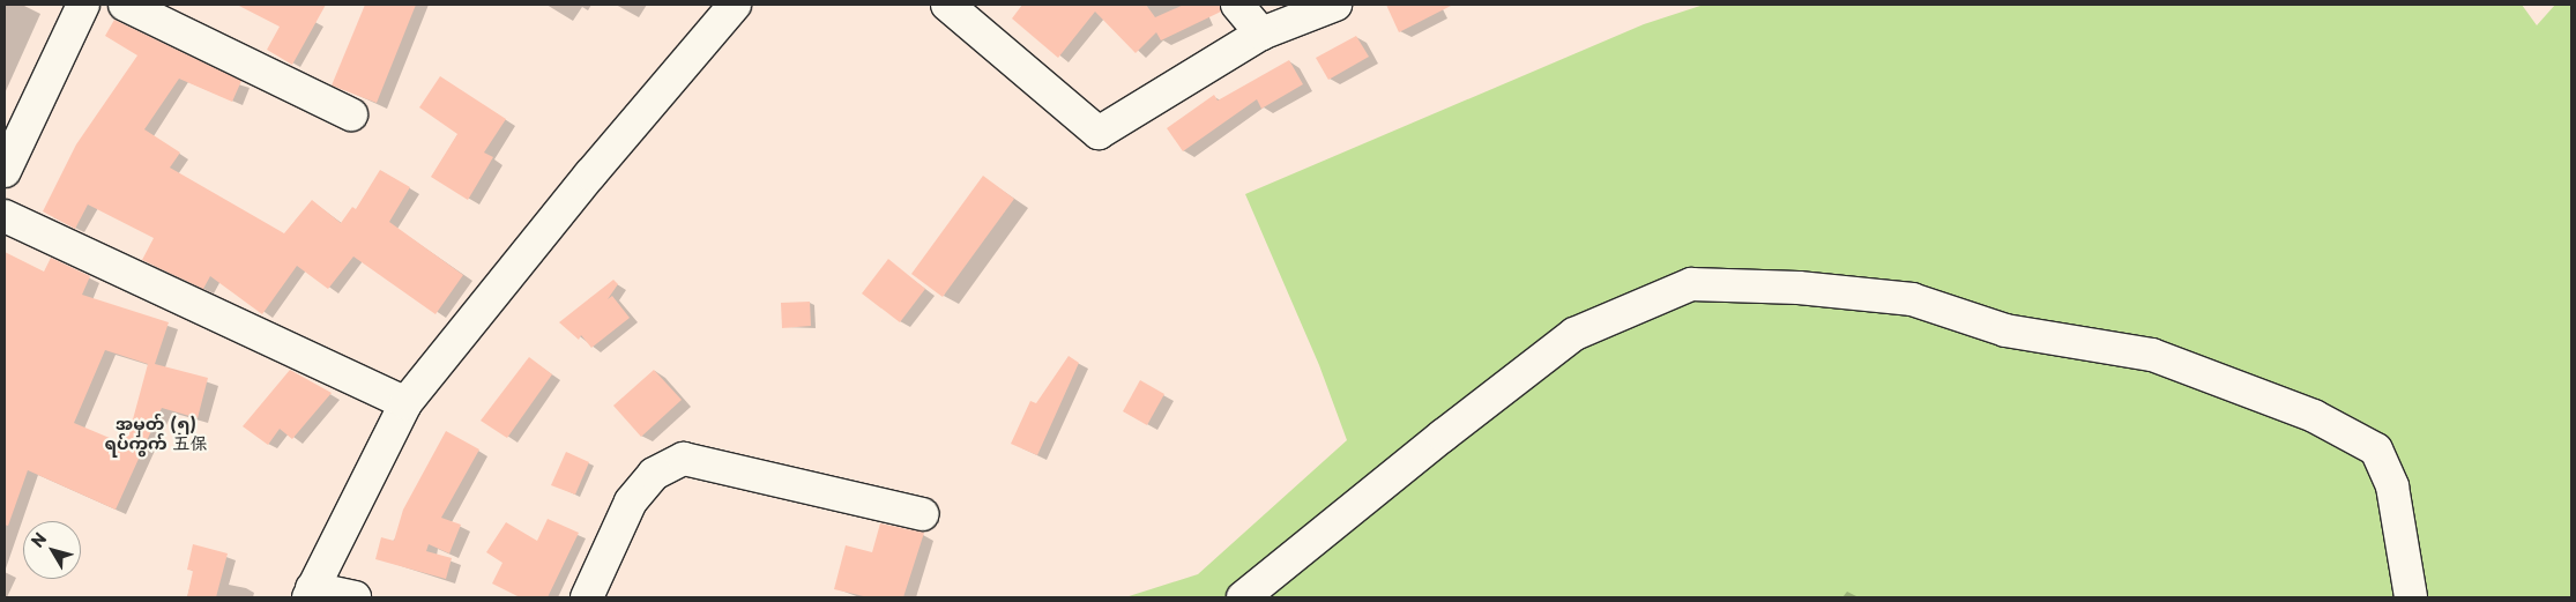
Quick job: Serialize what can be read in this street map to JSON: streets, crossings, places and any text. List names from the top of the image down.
{
  "districts": ["အမှတ် (၅) ရပ်ကွက် 五保"],
  "north": "top left"
}
